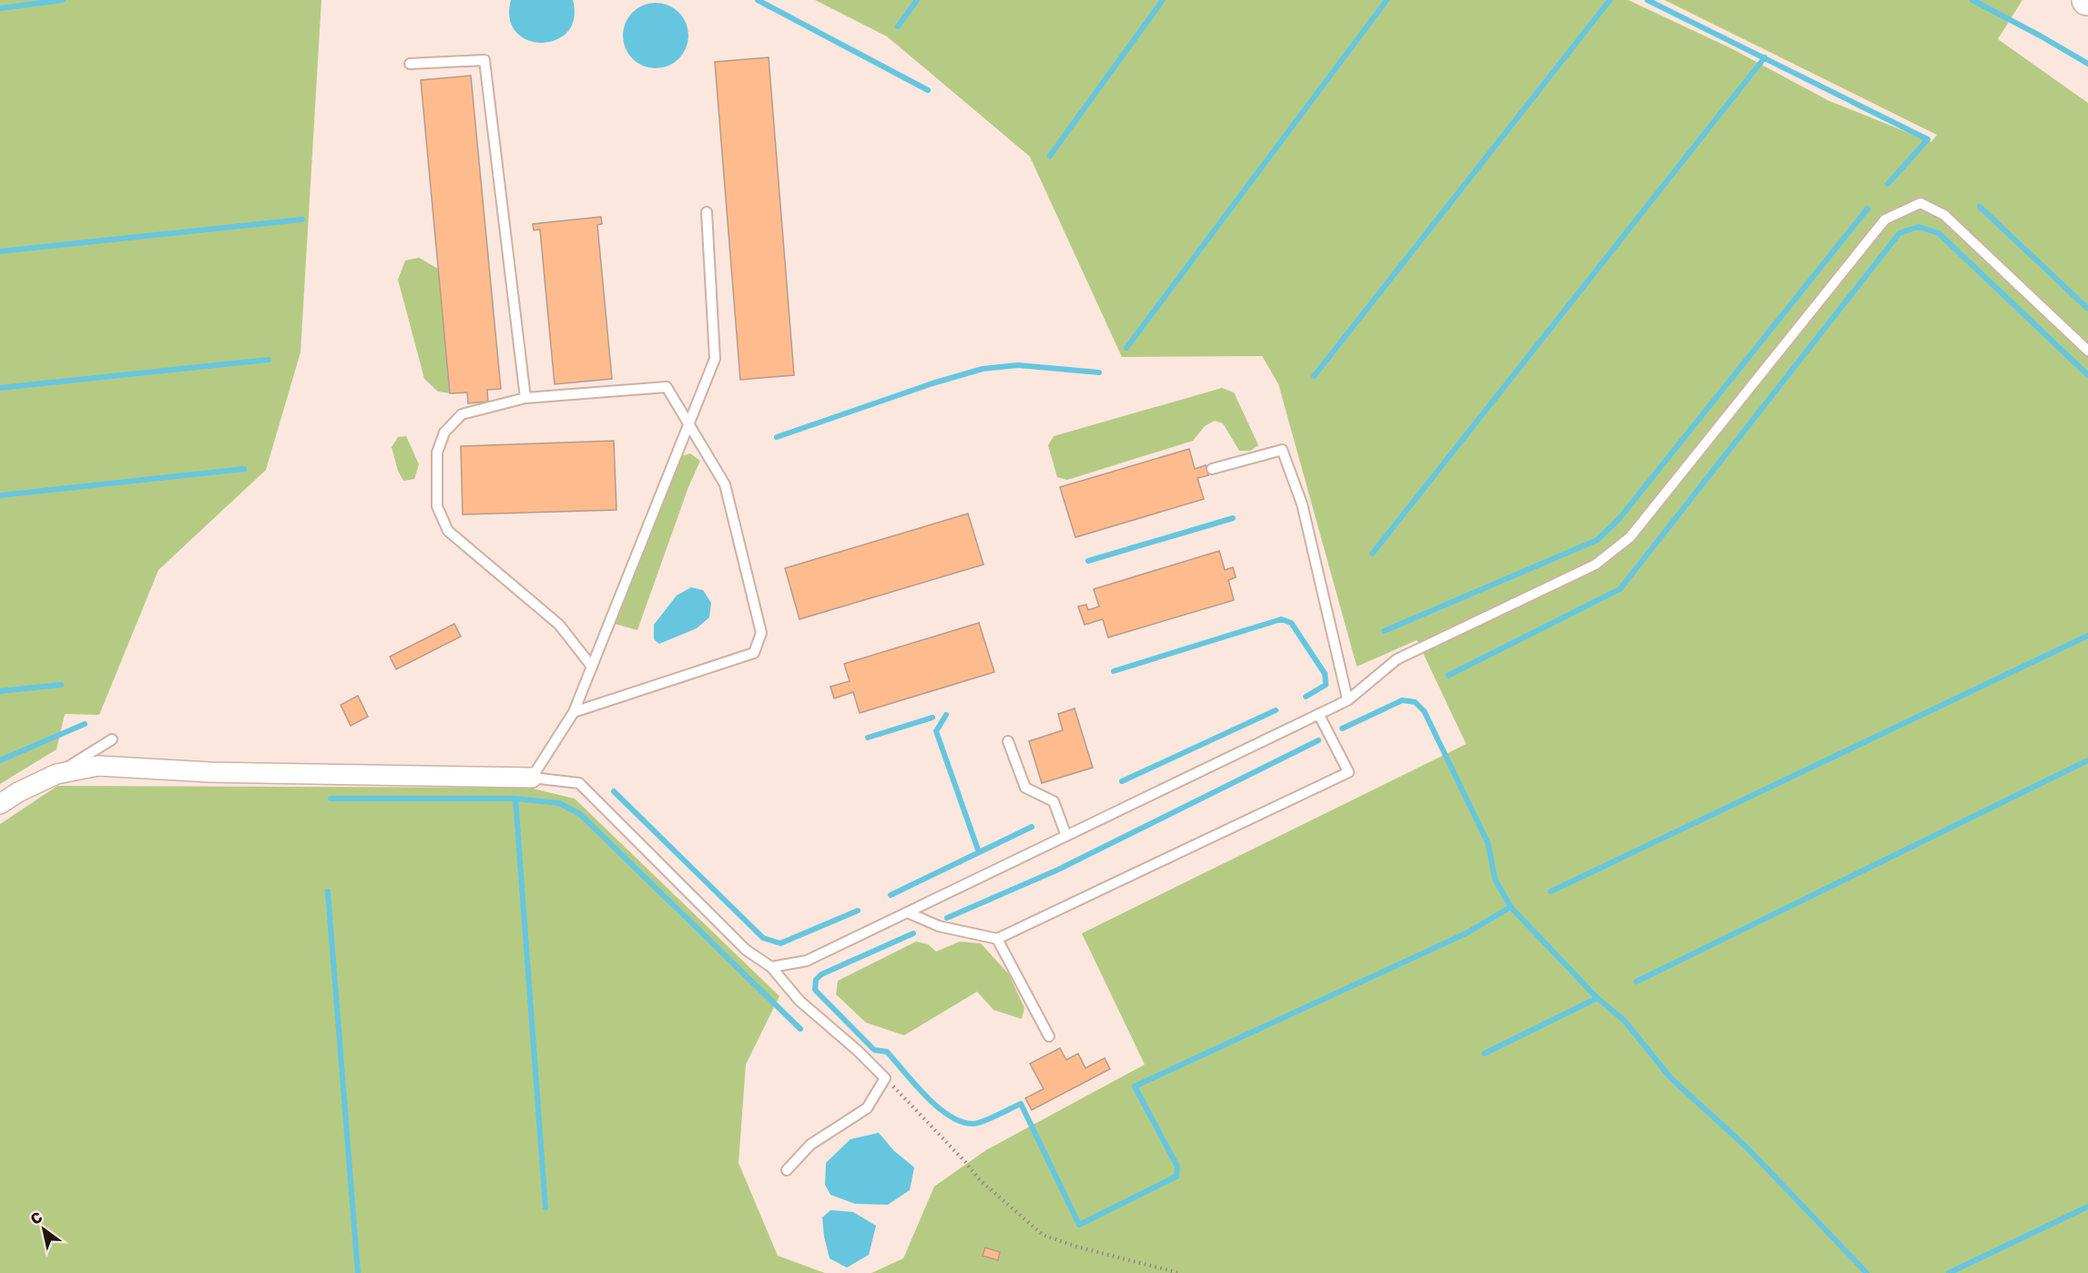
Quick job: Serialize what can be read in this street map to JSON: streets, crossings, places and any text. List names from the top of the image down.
{
  "north": "top left"
}
